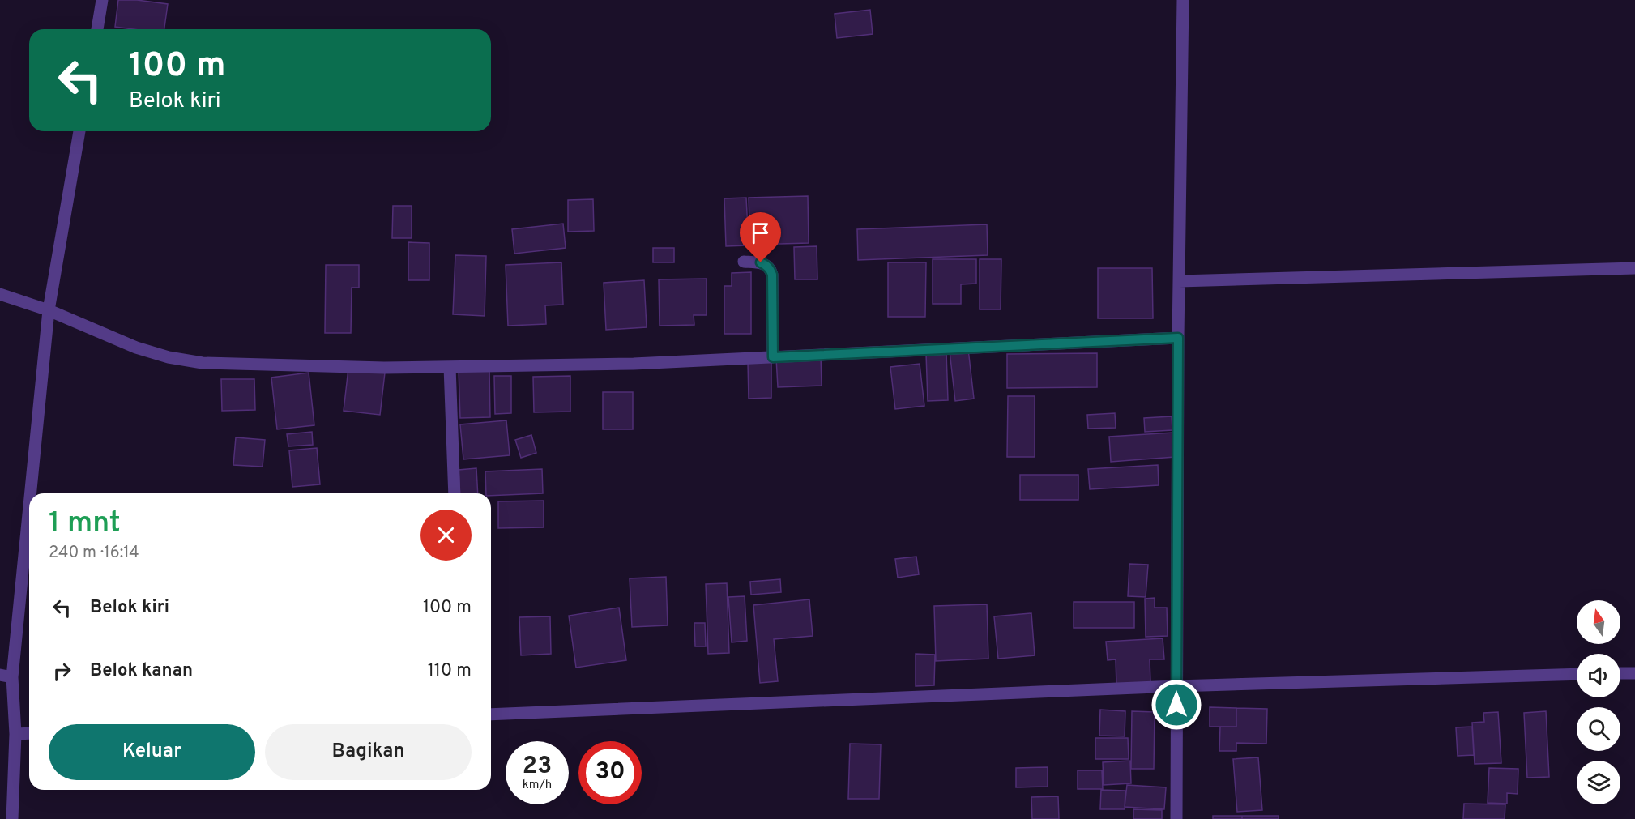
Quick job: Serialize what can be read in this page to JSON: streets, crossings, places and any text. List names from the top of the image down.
{
  "north": "top",
  "page": {
    "turn": ["100 m", "Belok kiri"],
    "heading": ["1 mnt", "240 m · 16:14"],
    "list": [
      {
        "name": "Belok kiri",
        "value": "100 m"
      },
      {
        "name": "Belok kanan",
        "value": "110 m"
      }
    ],
    "buttons": ["Keluar", "Bagikan"],
    "speed": "23 km/h",
    "limit": "30"
  }
}
